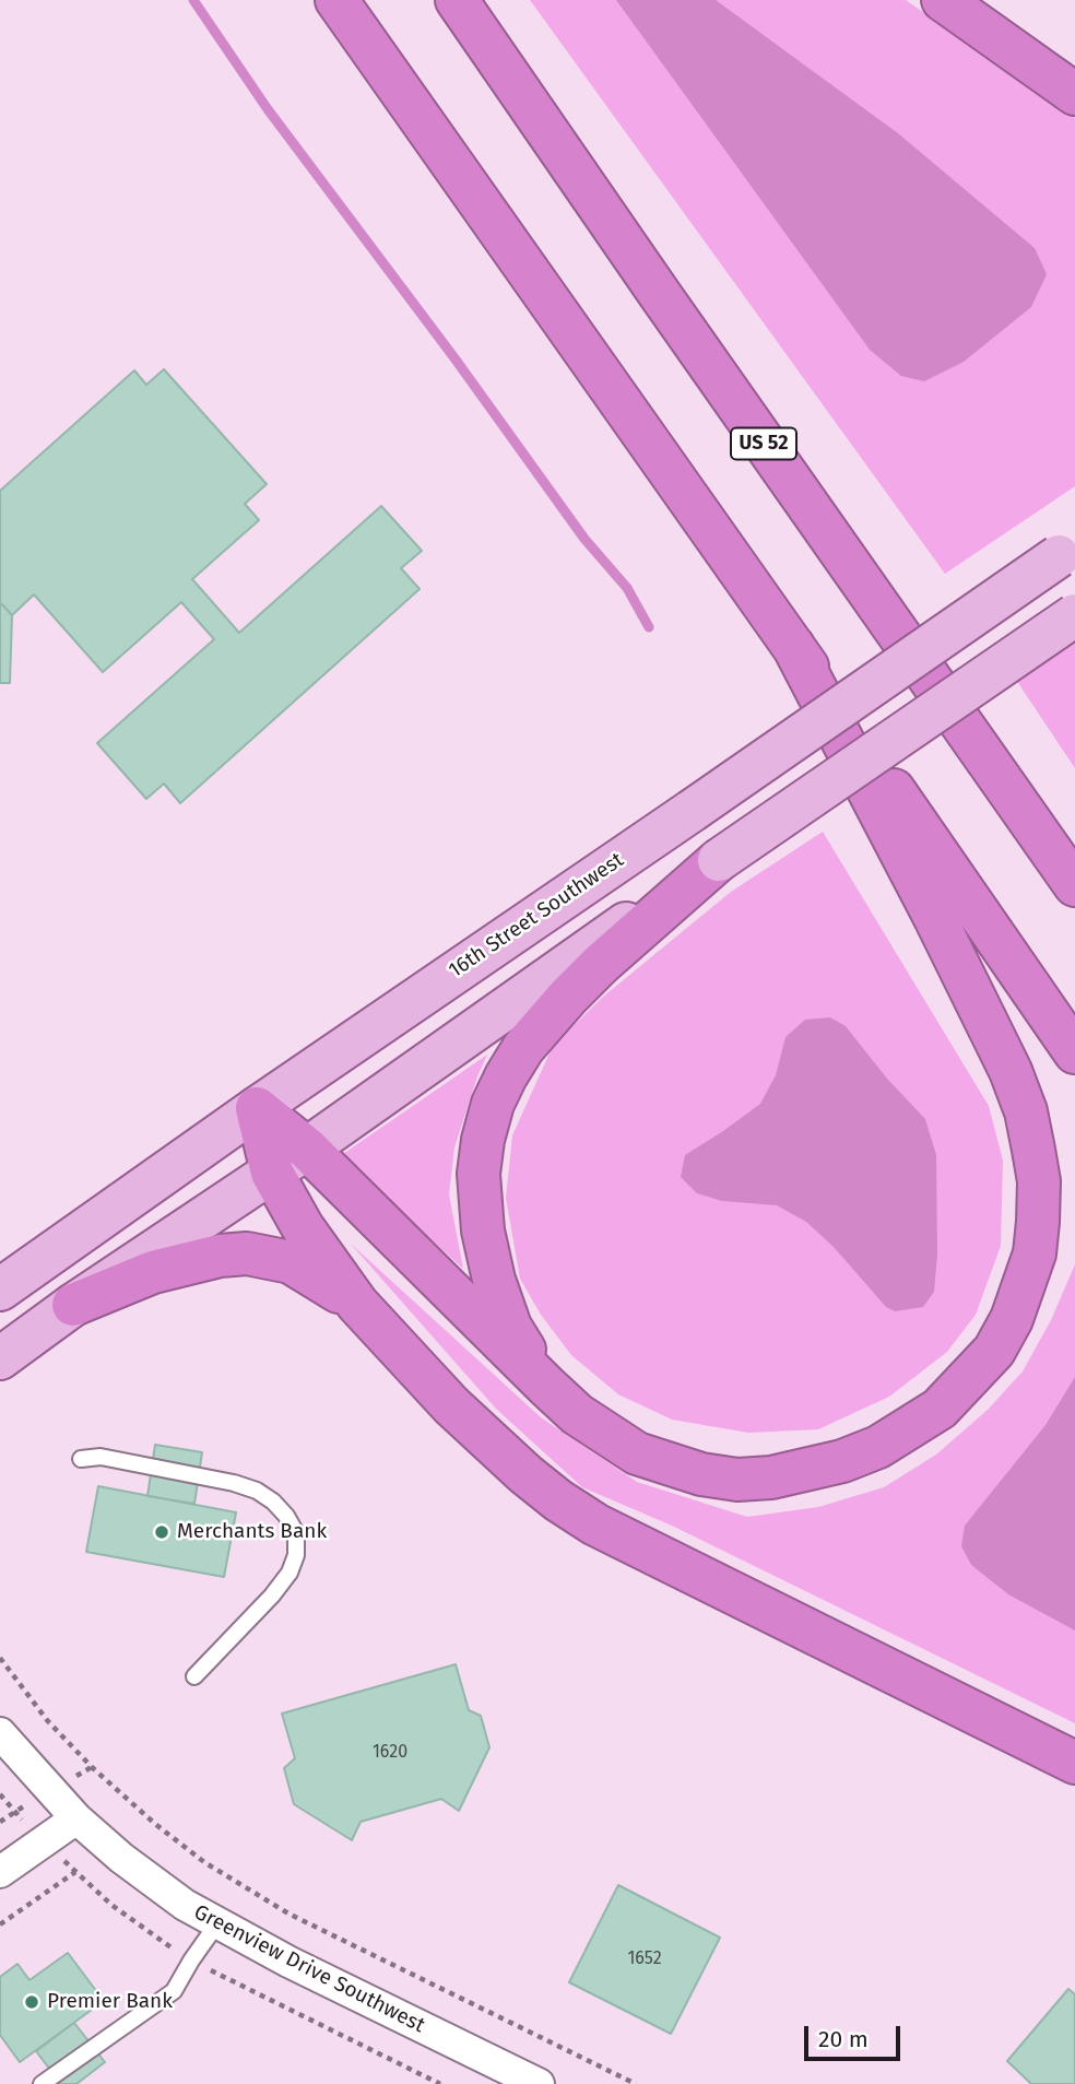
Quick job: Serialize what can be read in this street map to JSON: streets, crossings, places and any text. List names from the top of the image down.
{
  "streets": {
    "highway": ["US 52"],
    "main road": ["16th Street Southwest"],
    "street": ["Greenview Drive Southwest"]
  },
  "places": ["Merchants Bank", "Premier Bank"],
  "house_numbers": ["1620", "1652"],
  "scale_bar": "20 m"
}
